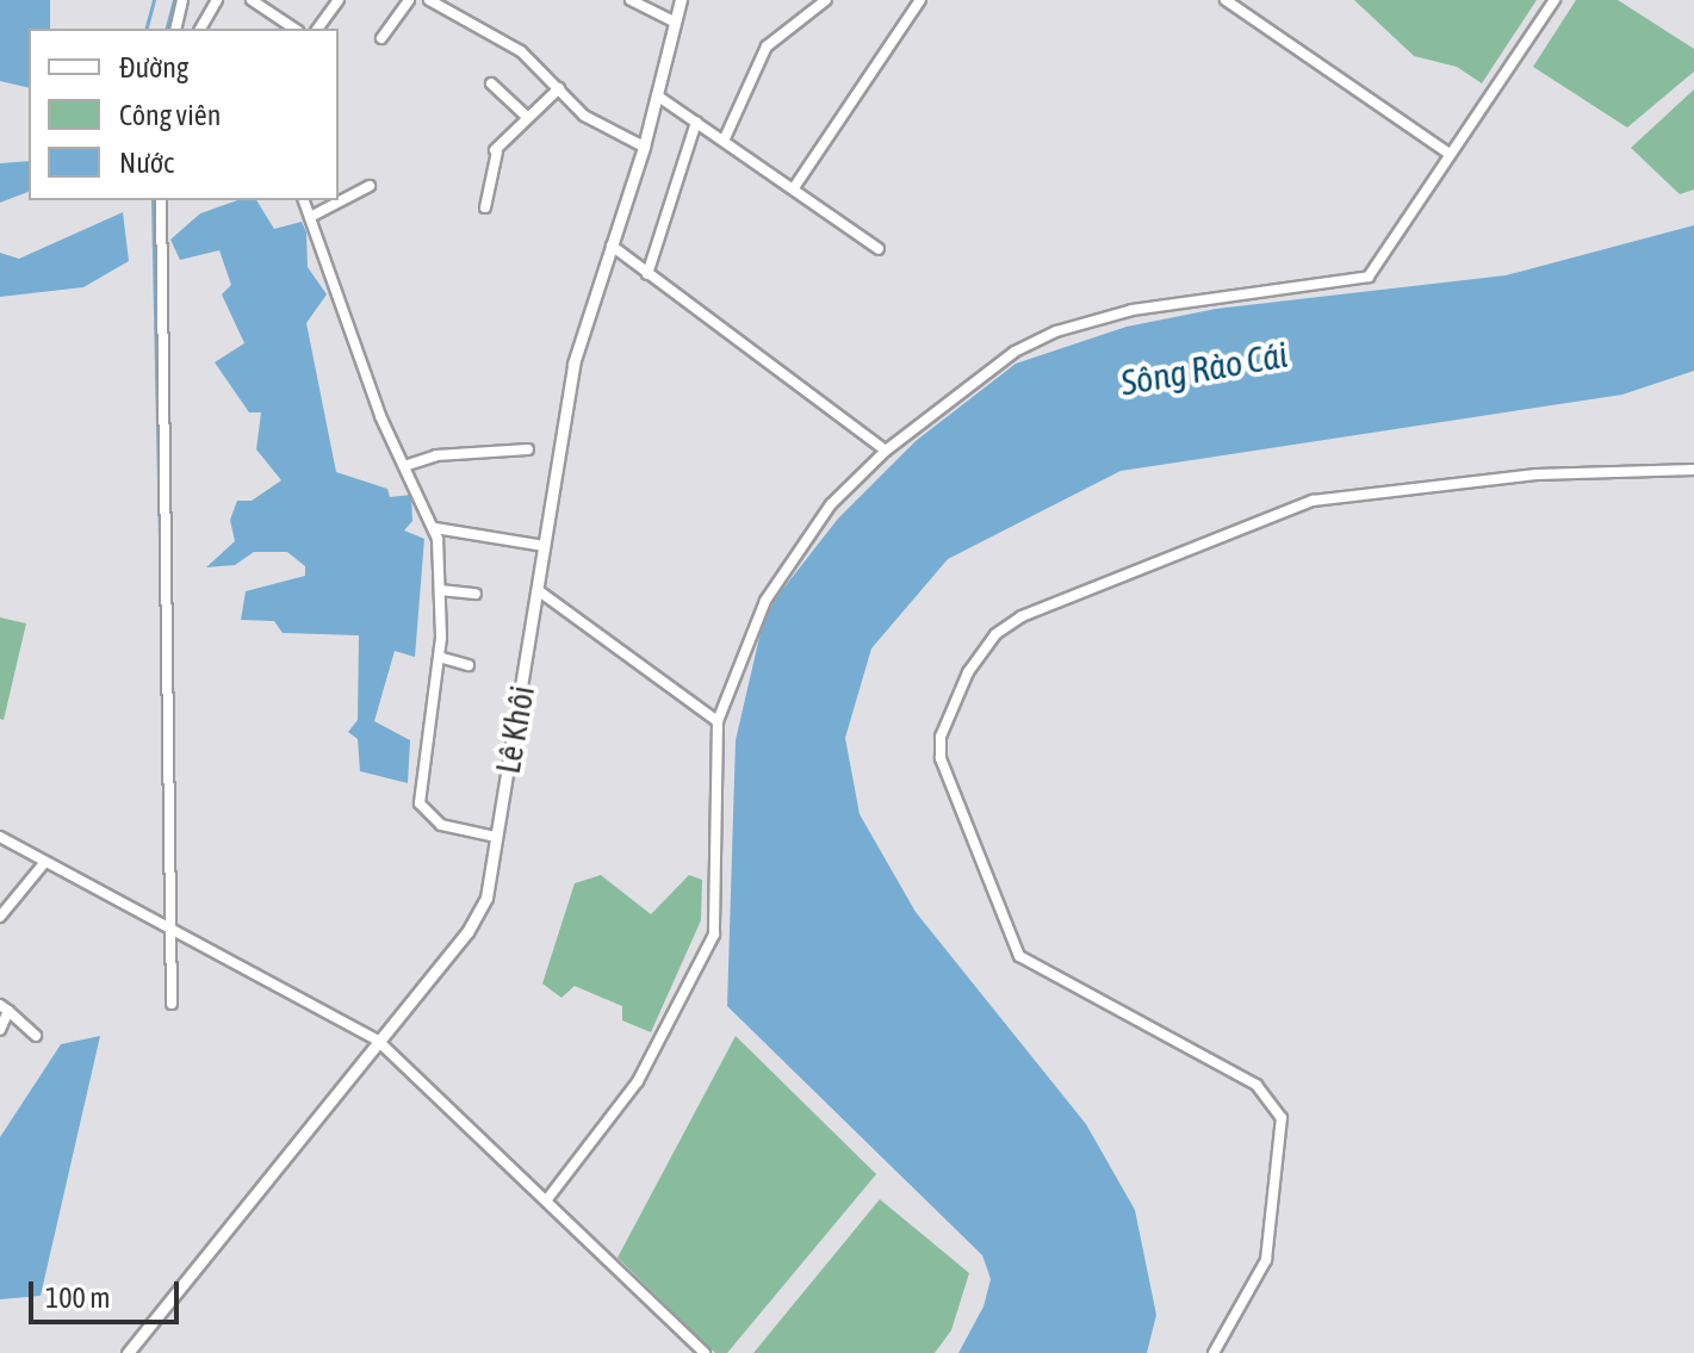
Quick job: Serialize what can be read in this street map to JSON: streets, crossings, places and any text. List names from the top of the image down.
{
  "streets": {
    "street": ["Lê Khôi"]
  },
  "water": ["Sông Rào Cái"],
  "legend": ["Đường", "Công viên", "Nước"],
  "scale_bar": "100 m"
}
